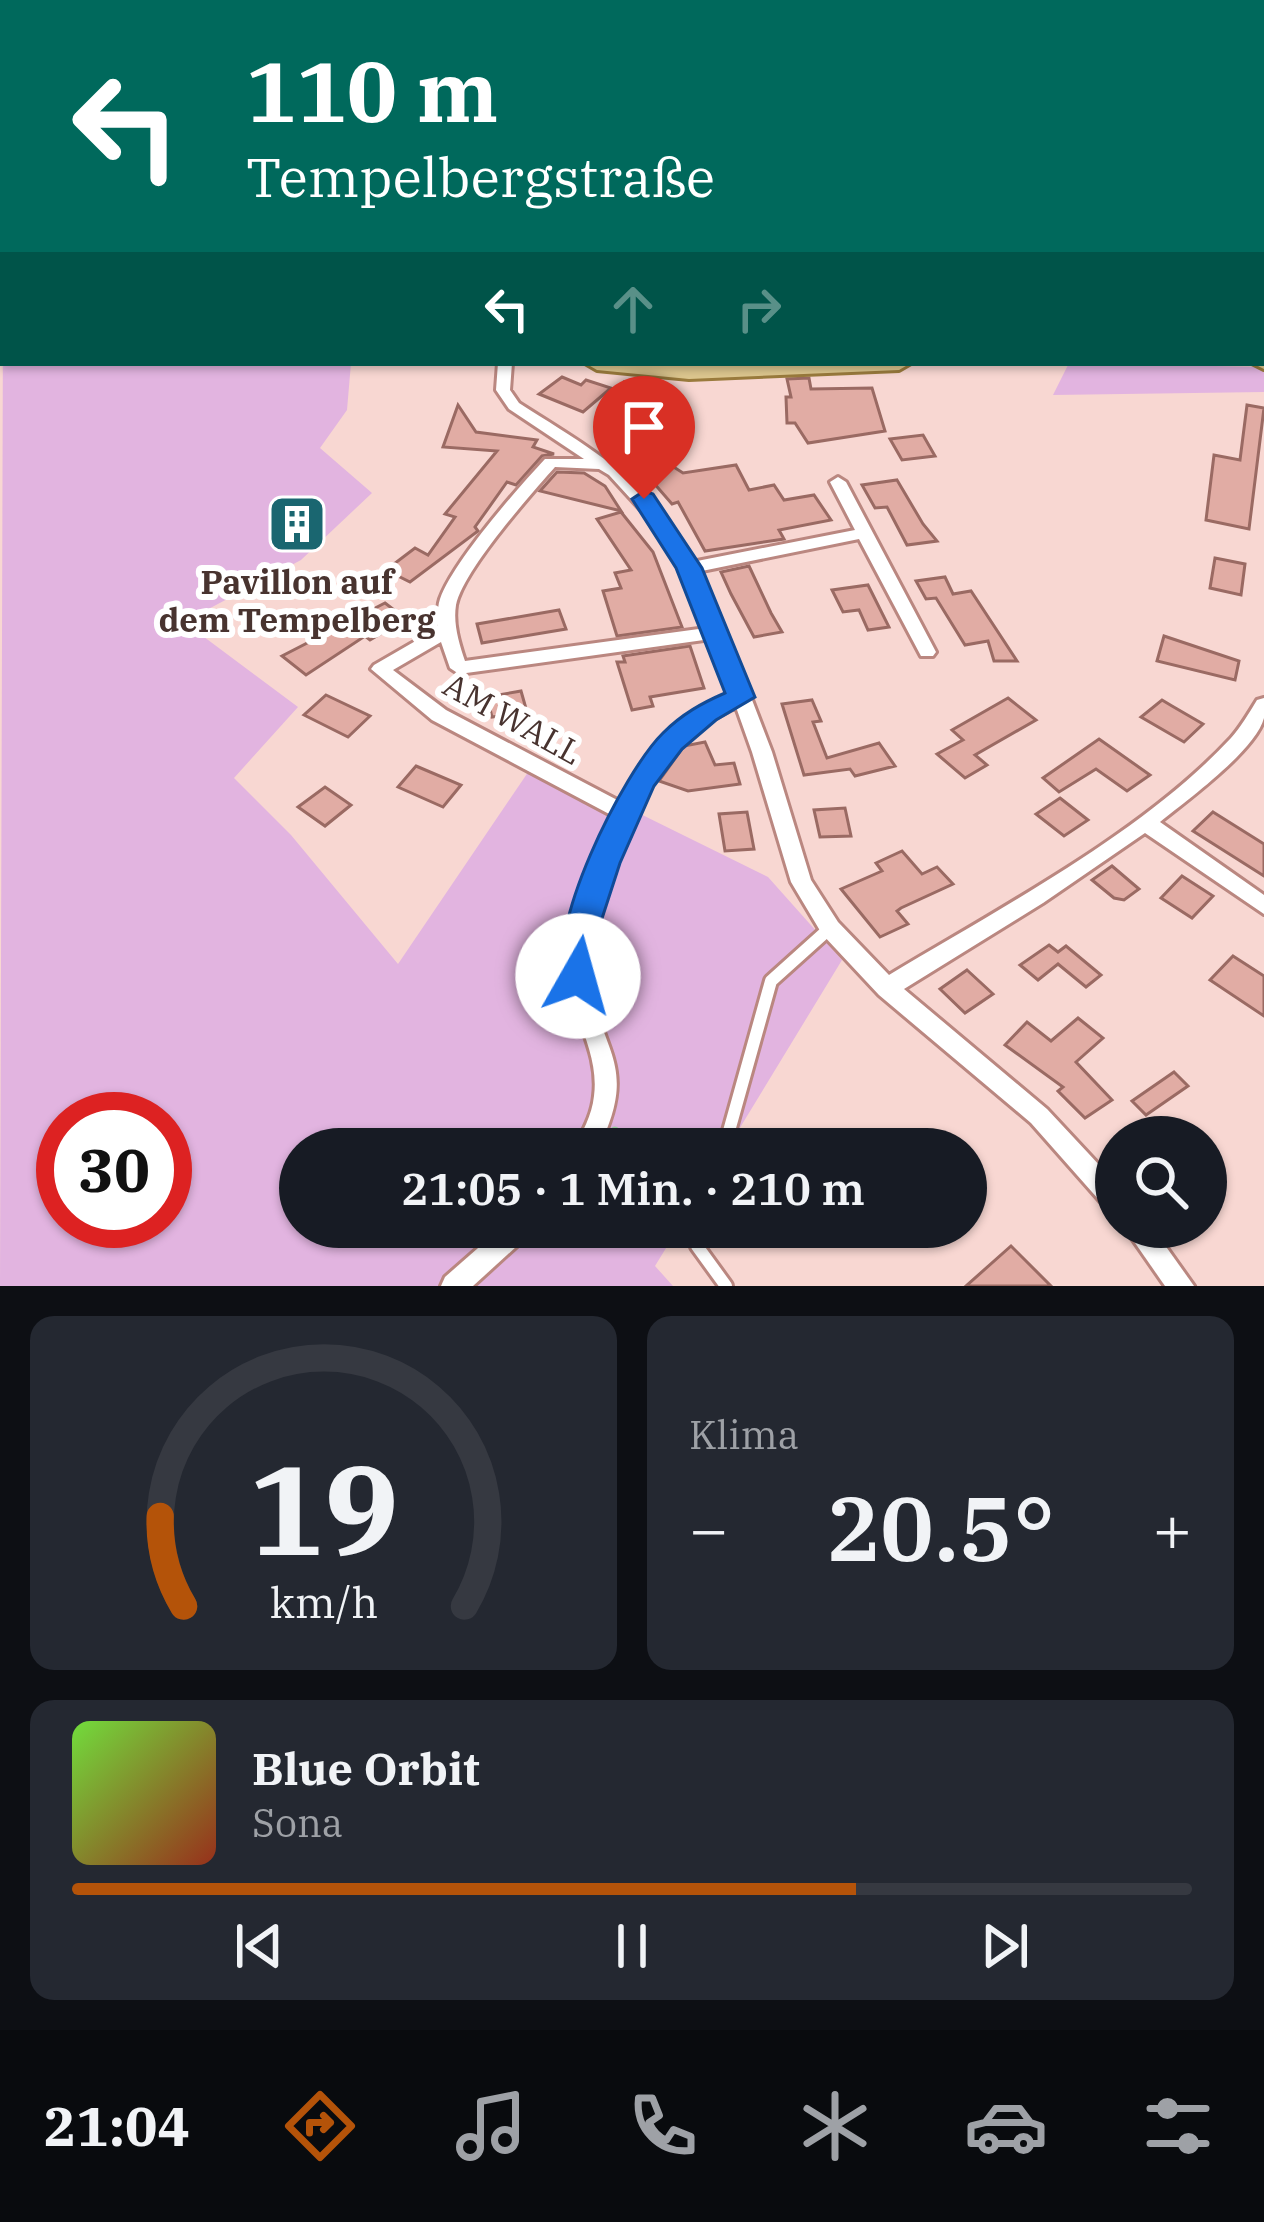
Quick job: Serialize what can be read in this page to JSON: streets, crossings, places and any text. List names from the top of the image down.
{
  "streets": {
    "street": ["AM WALL"]
  },
  "places": {
    "building": ["Pavillon auf dem Tempelberg"]
  },
  "page": {
    "turn": ["110 m", "Tempelbergstraße"],
    "limit": "30",
    "trip": "21:05 · 1 Min. · 210 m",
    "tile": "Klima",
    "heat": ["−", "20.5°", "+"],
    "song": ["Blue Orbit", "Sona"],
    "tabs": "21:04",
    "gauge": ["19", "km/h"]
  }
}
